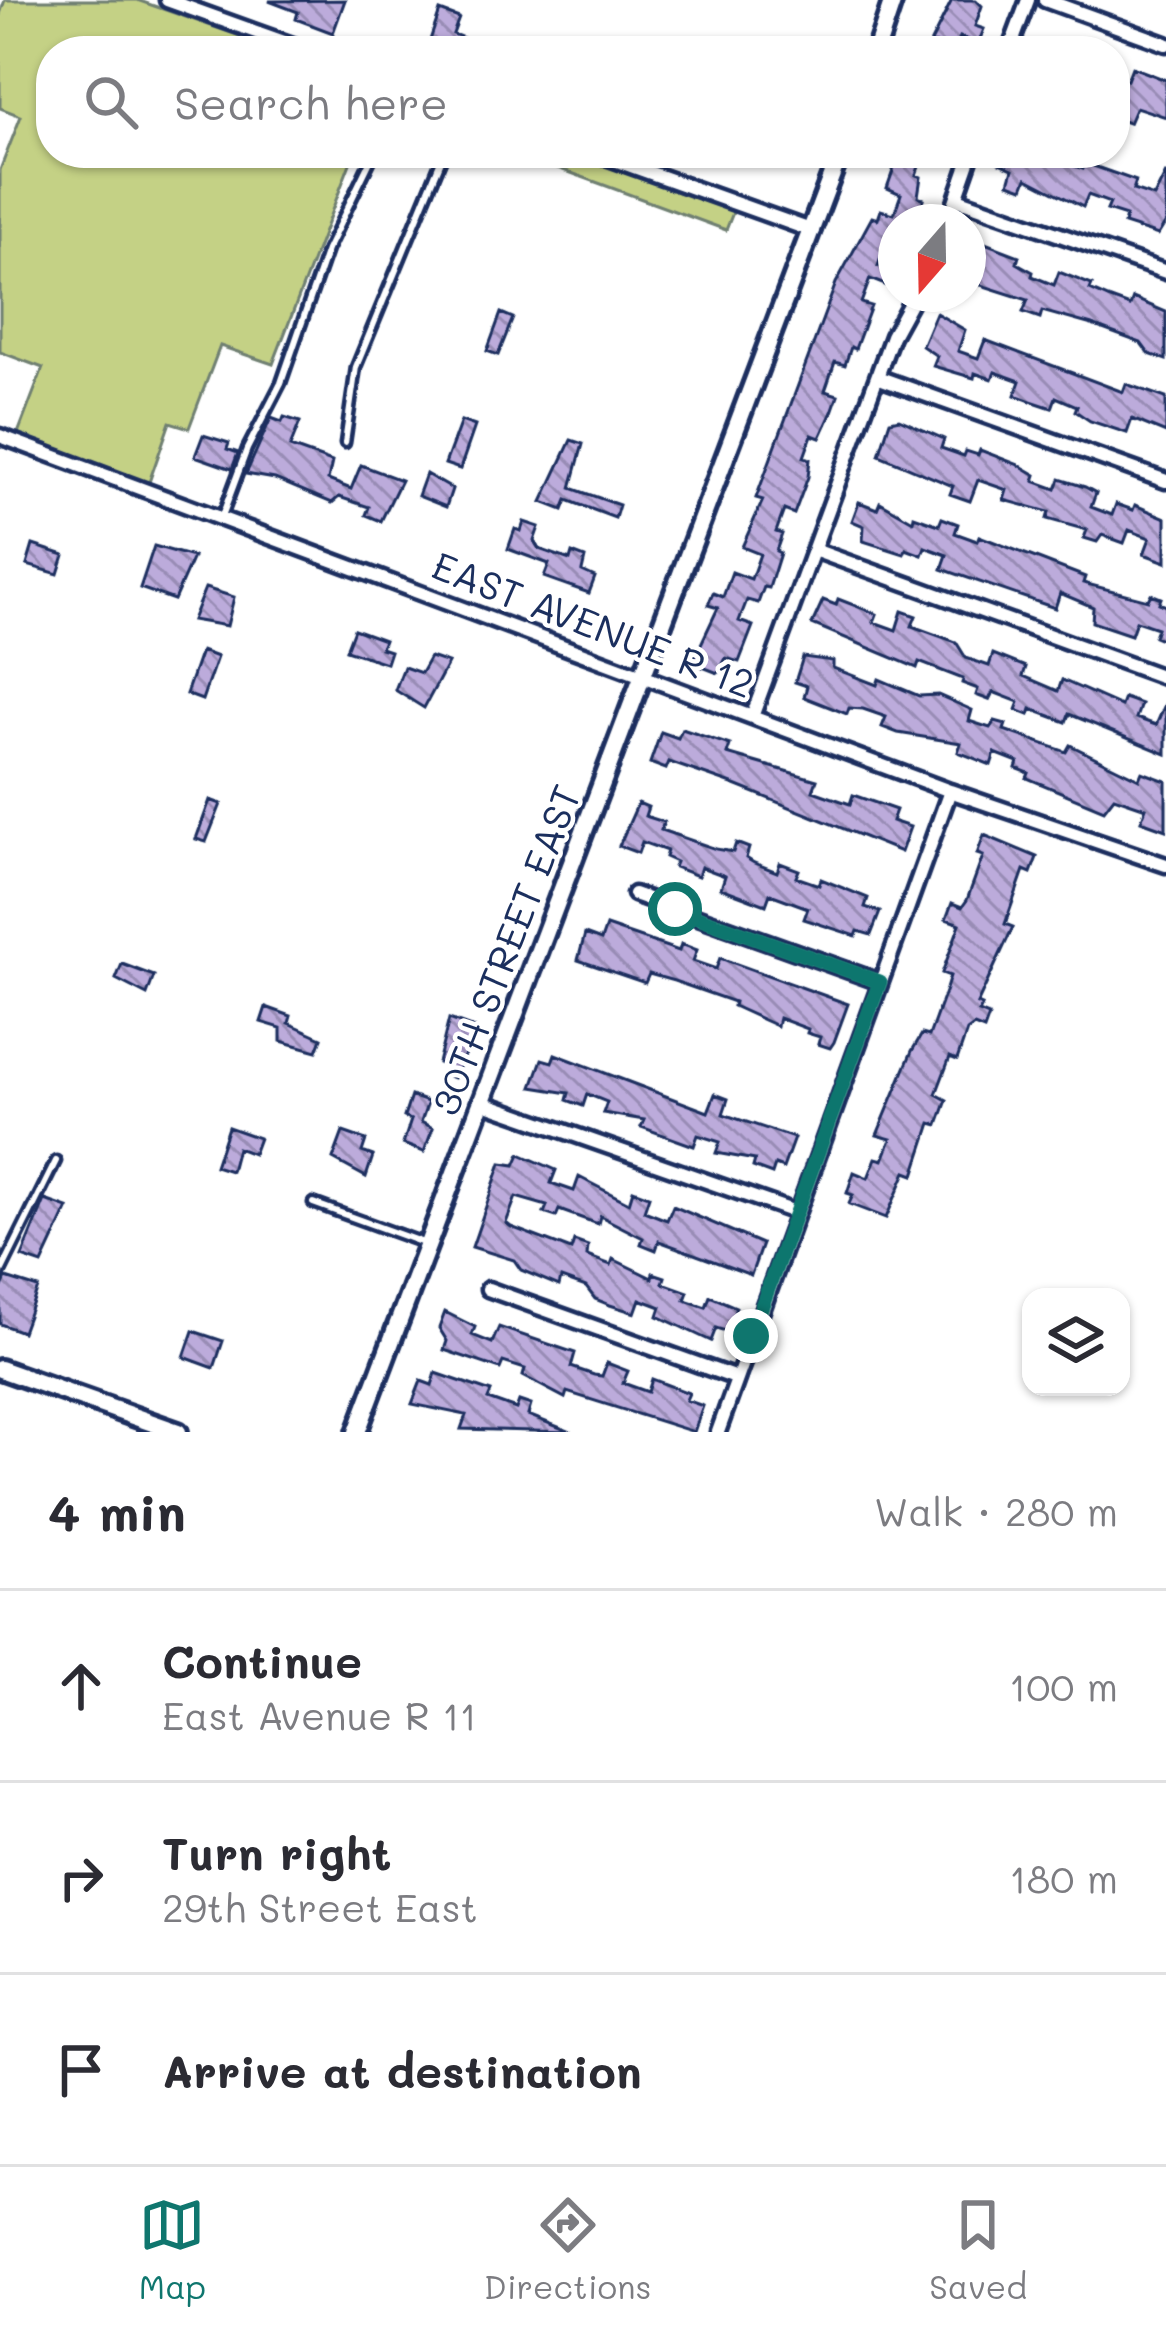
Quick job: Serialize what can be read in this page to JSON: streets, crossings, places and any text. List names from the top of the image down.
{
  "streets": {
    "street": ["EAST AVENUE R 12", "30TH STREET EAST"]
  },
  "crossings": [
    ["EAST AVENUE R 12", "30TH STREET EAST"]
  ],
  "north": "bottom",
  "page": {
    "search": "Search here",
    "heading": ["4 min", "Walk · 280 m"],
    "list": [
      ["Continue", "East Avenue R 11", "100 m"],
      ["Turn right", "29th Street East", "180 m"],
      "Arrive at destination"
    ],
    "nav": ["Map", "Directions", "Saved"]
  }
}
